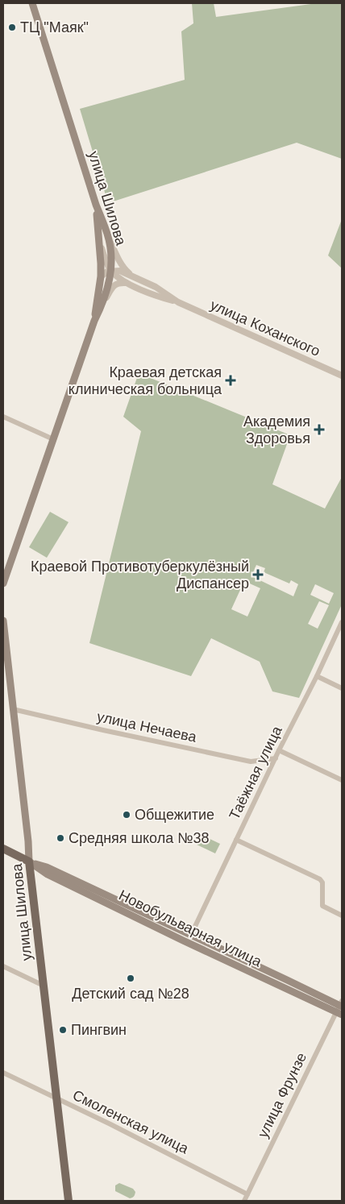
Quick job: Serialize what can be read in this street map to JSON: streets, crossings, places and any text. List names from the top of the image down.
{
  "streets": {
    "main road": ["улица Шилова", "Новобульварная улица"],
    "street": [
      "улица Коханского",
      "улица Нечаева",
      "Таёжная улица",
      "улица Фрунзе",
      "Смоленская улица"
    ]
  },
  "crossings": [
    ["улица Шилова", "улица Нечаева"],
    ["улица Шилова", "Новобульварная улица"],
    ["улица Шилова", "Смоленская улица"],
    ["улица Нечаева", "Таёжная улица"],
    ["Таёжная улица", "Новобульварная улица"],
    ["Новобульварная улица", "улица Фрунзе"],
    ["улица Фрунзе", "Смоленская улица"]
  ],
  "places": {
    "other": [
      "ТЦ \"Маяк\"",
      "Общежитие",
      "Средняя школа №38",
      "Детский сад №28",
      "Пингвин"
    ],
    "health": ["Краевая детская клиническая больница", "Академия Здоровья", "Краевой Противотуберкулёзный Диспансер"]
  }
}
